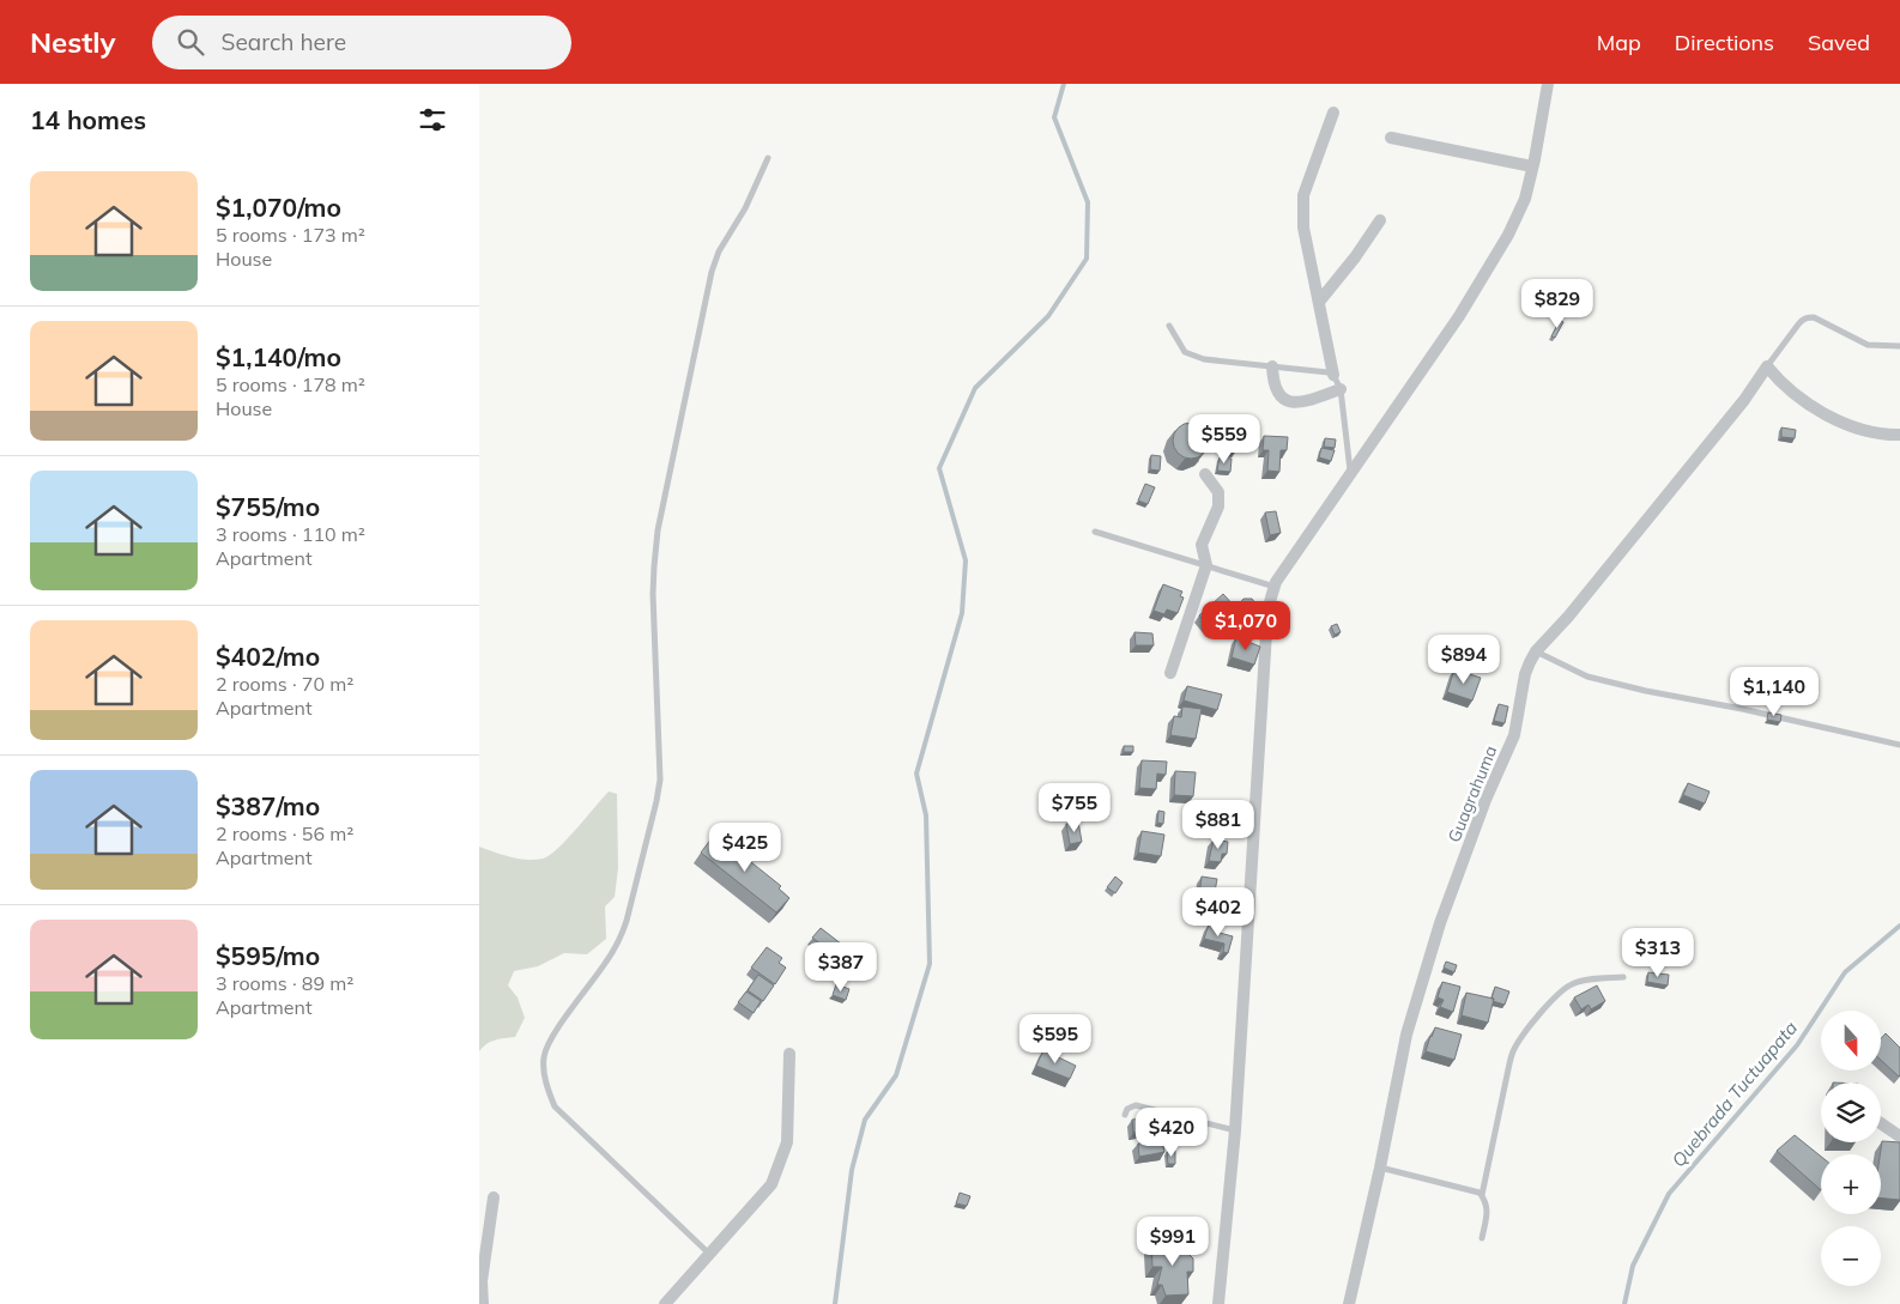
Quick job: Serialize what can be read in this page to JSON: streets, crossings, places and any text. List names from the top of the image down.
{
  "streets": {
    "street": ["Guagrahuma"]
  },
  "water": ["Quebrada Tuctuapata"],
  "north": "bottom",
  "page": {
    "header": "Nestly",
    "search": "Search here",
    "nav": ["Map", "Directions", "Saved"],
    "heading": "14 homes",
    "list": [
      {
        "name": "$1,070/mo",
        "note": "5 rooms · 173 m² · House"
      },
      {
        "name": "$1,140/mo",
        "note": "5 rooms · 178 m² · House"
      },
      {
        "name": "$755/mo",
        "note": "3 rooms · 110 m² · Apartment"
      },
      {
        "name": "$402/mo",
        "note": "2 rooms · 70 m² · Apartment"
      },
      {
        "name": "$387/mo",
        "note": "2 rooms · 56 m² · Apartment"
      },
      {
        "name": "$595/mo",
        "note": "3 rooms · 89 m² · Apartment"
      }
    ],
    "price": [
      "$829",
      "$559",
      "$1,070",
      "$894",
      "$1,140",
      "$755",
      "$881",
      "$425",
      "$402",
      "$313",
      "$387",
      "$595",
      "$420",
      "$991"
    ],
    "map_buttons": ["+", "−"]
  }
}
